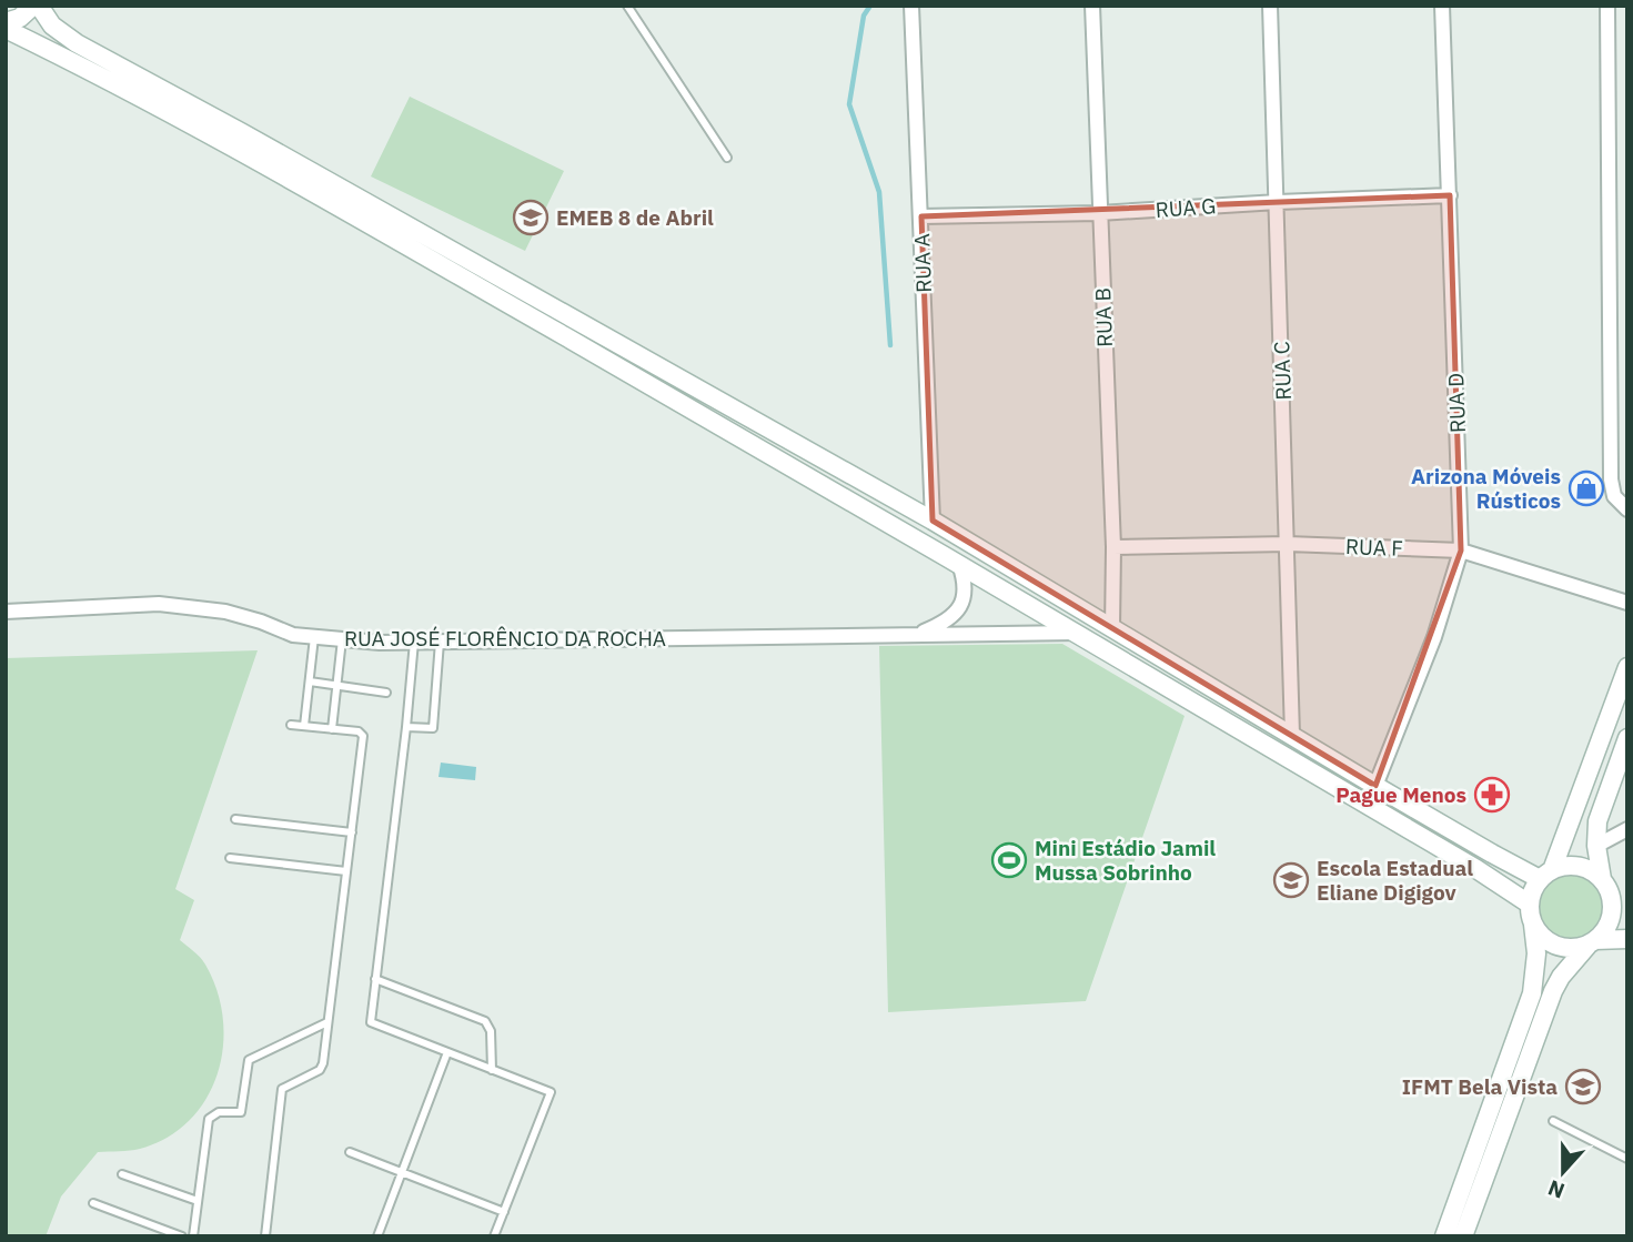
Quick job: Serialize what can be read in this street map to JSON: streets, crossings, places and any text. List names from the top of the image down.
{
  "streets": {
    "street": [
      "RUA G",
      "RUA A",
      "RUA B",
      "RUA C",
      "RUA D",
      "RUA F",
      "RUA JOSÉ FLORÊNCIO DA ROCHA"
    ]
  },
  "crossings": [
    ["RUA G", "RUA A"],
    ["RUA G", "RUA B"],
    ["RUA G", "RUA C"],
    ["RUA G", "RUA D"],
    ["RUA B", "RUA F"],
    ["RUA C", "RUA F"],
    ["RUA D", "RUA F"]
  ],
  "places": {
    "school or university": ["EMEB 8 de Abril", "Escola Estadual Eliane Digigov", "IFMT Bela Vista"],
    "shop": ["Arizona Móveis Rústicos"],
    "pharmacy": ["Pague Menos"],
    "sports": ["Mini Estádio Jamil Mussa Sobrinho"]
  },
  "north": "bottom"
}
